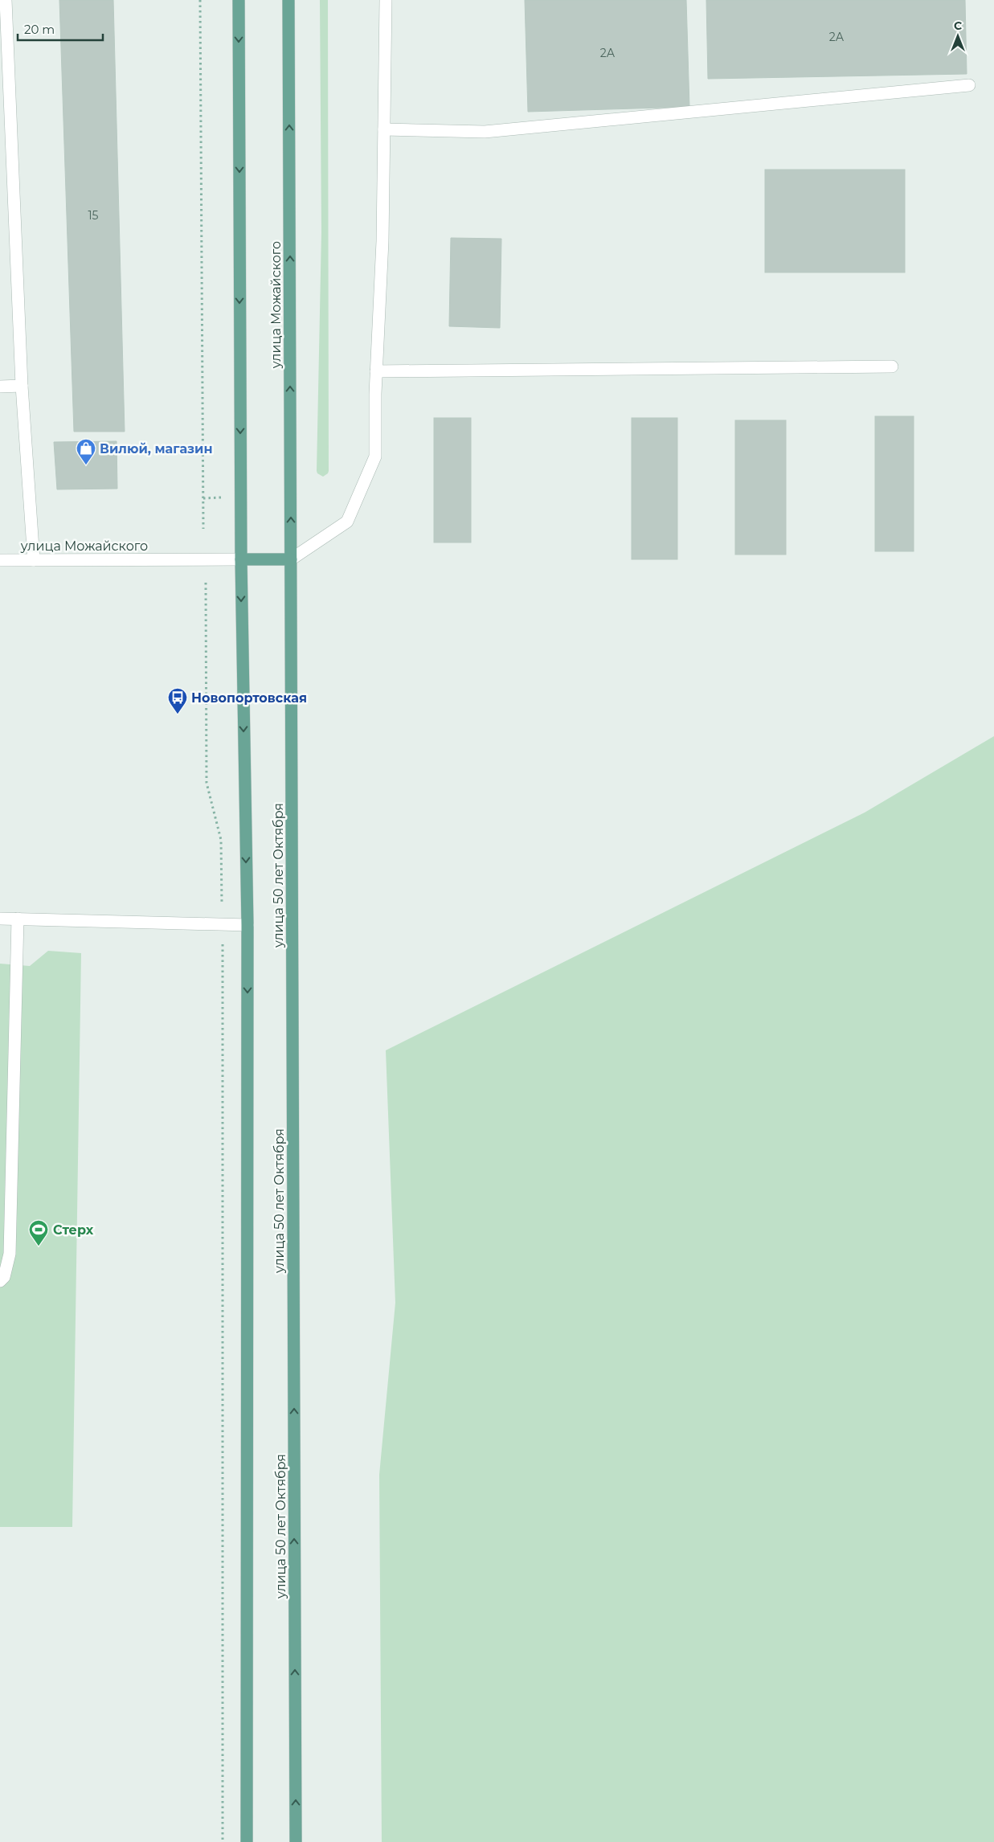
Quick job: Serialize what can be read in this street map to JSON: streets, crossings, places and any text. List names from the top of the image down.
{
  "streets": {
    "main road": ["улица Можайского", "улица 50 лет Октября"]
  },
  "crossings": [
    ["улица Можайского", "улица 50 лет Октября"]
  ],
  "places": {
    "shop": ["Вилюй, магазин"],
    "bus stop": ["Новопортовская"],
    "sports": ["Стерх"]
  },
  "house_numbers": ["2А", "2А", "15"],
  "scale_bar": "20 m",
  "north": "top"
}
